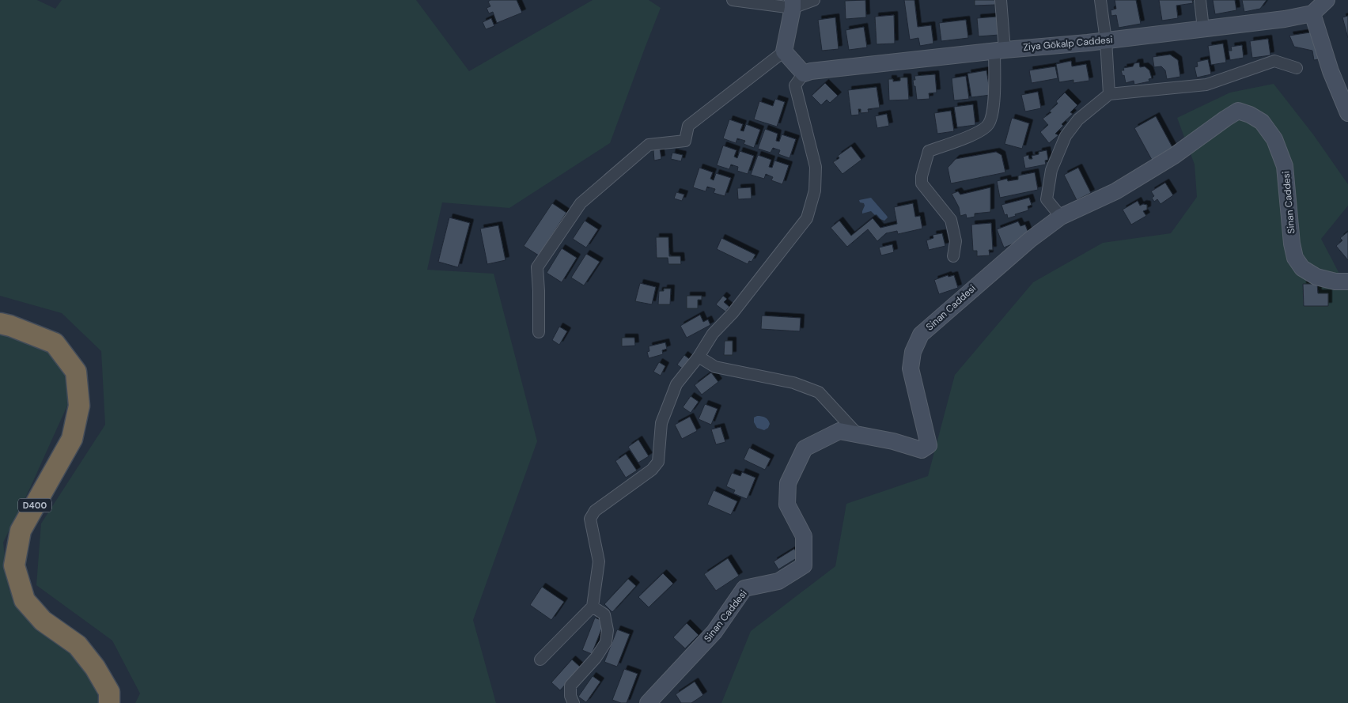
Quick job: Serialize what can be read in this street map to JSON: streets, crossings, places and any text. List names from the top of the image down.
{
  "streets": {
    "highway": ["D400"],
    "street": ["Ziya Gökalp Caddesi", "Sinan Caddesi"]
  }
}
